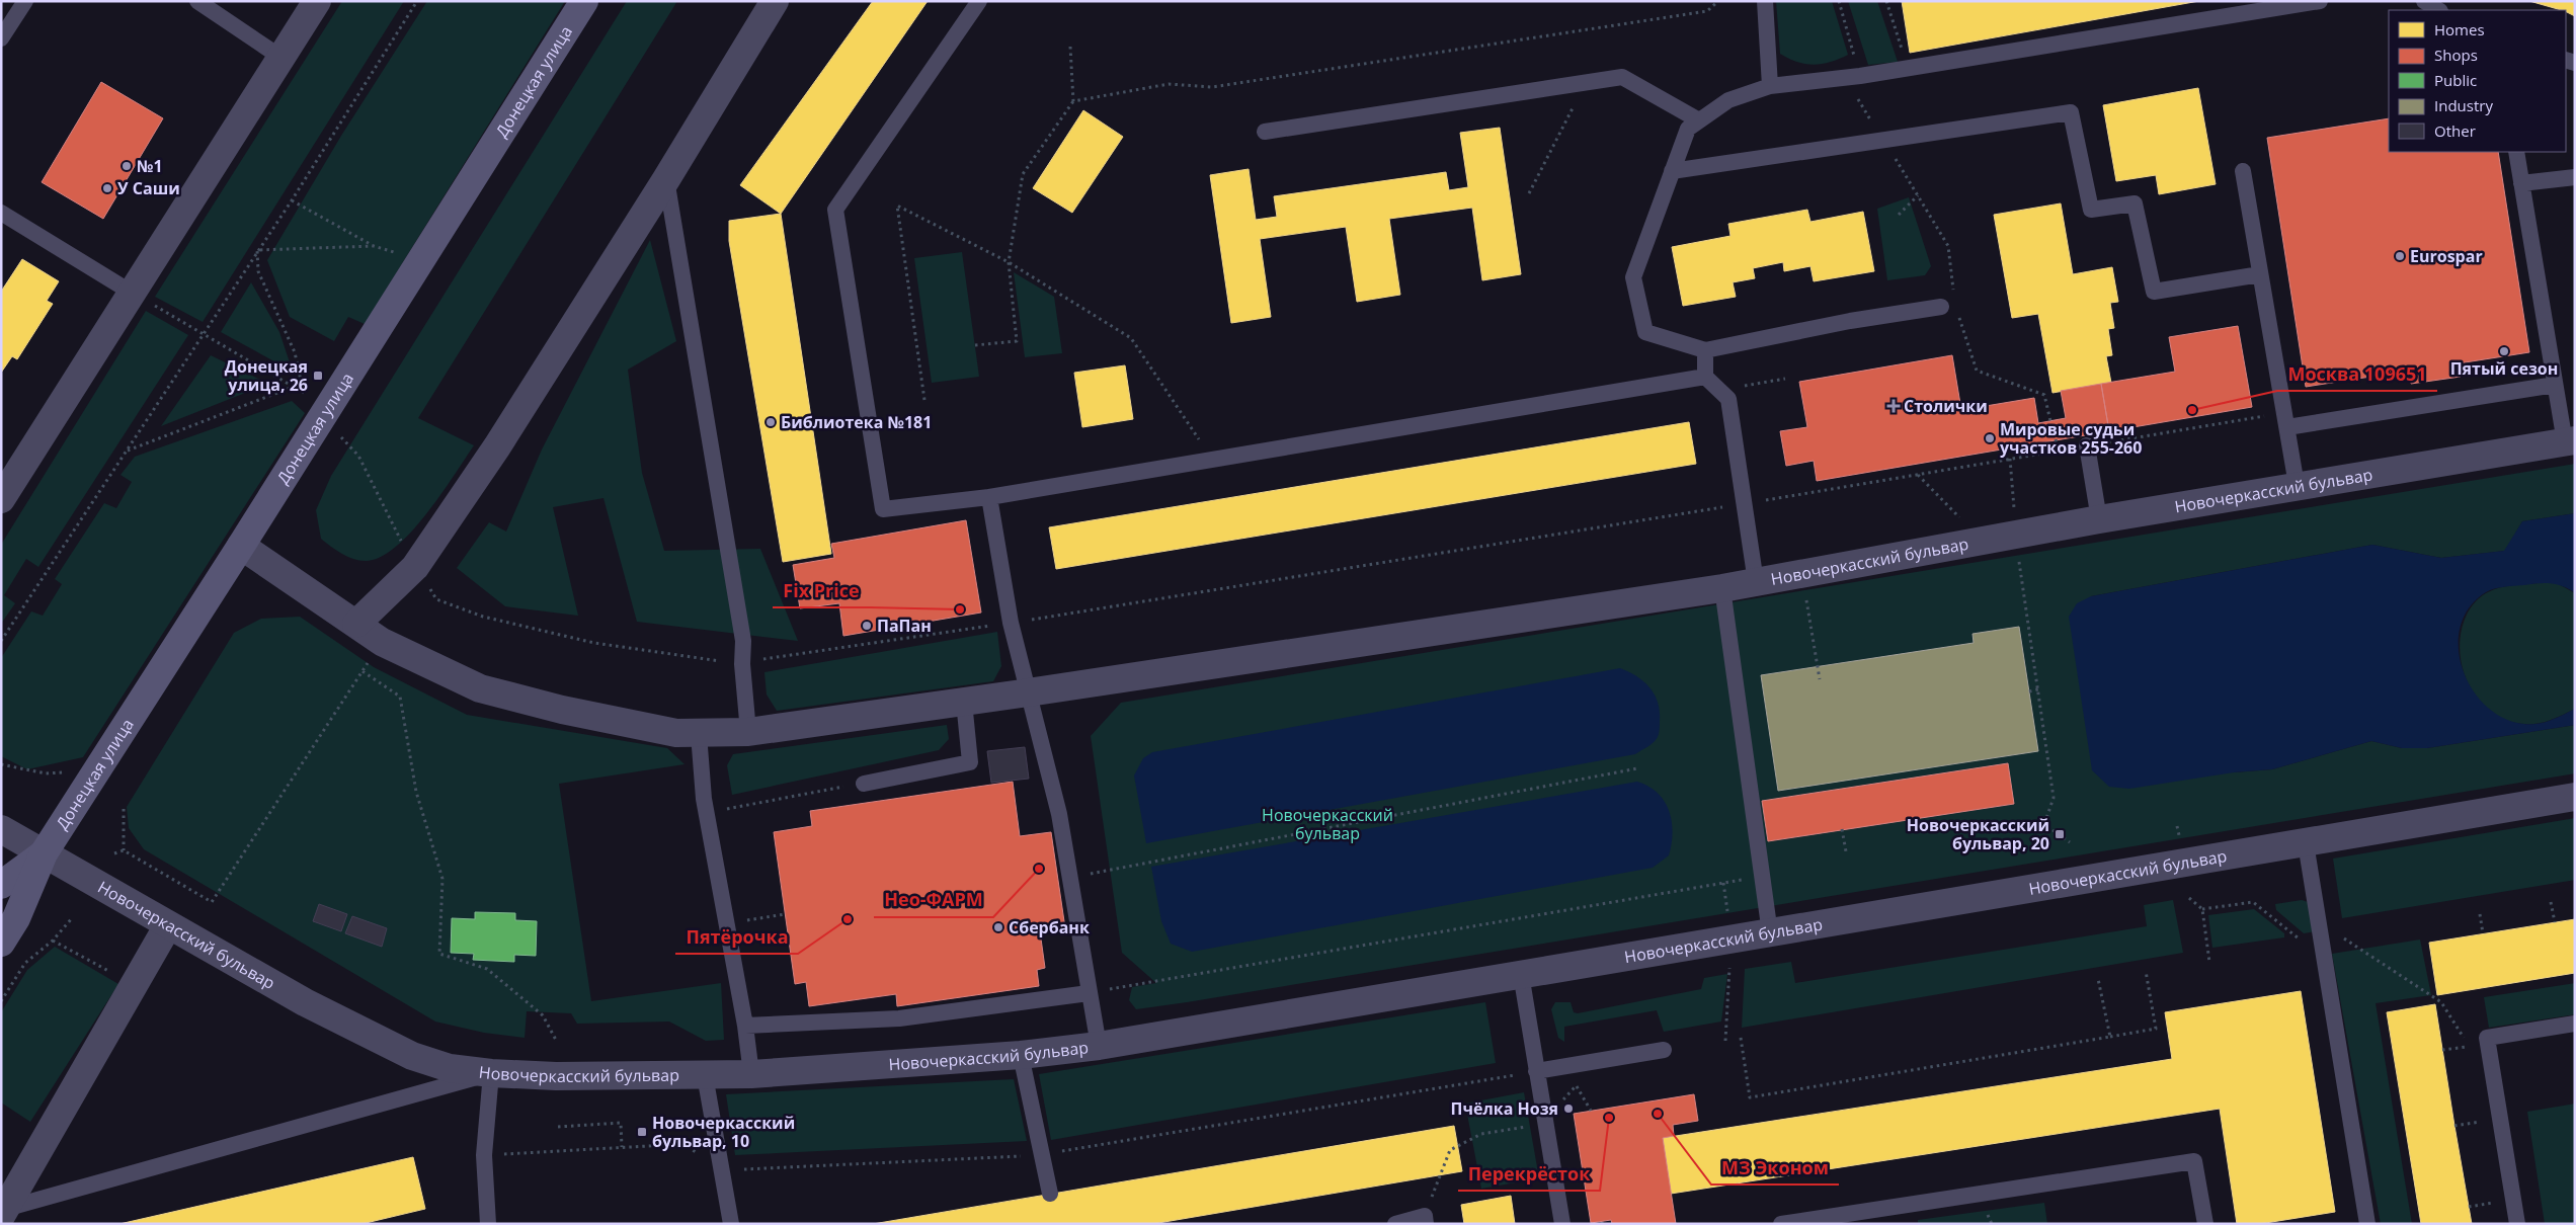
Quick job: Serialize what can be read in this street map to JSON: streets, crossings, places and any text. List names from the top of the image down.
{
  "streets": {
    "main road": ["Донецкая улица"],
    "street": ["Новочеркасский бульвар"]
  },
  "crossings": [
    ["Донецкая улица", "Новочеркасский бульвар"]
  ],
  "parks": ["Новочеркасский бульвар"],
  "places": {
    "other": [
      "№1",
      "У Саши",
      "Eurospar",
      "Пятый сезон",
      "Москва 109651",
      "Библиотека №181",
      "Мировые судьи участков 255-260",
      "Fix Price",
      "ПаПан",
      "Нео-ФАРМ",
      "Пятёрочка",
      "Сбербанк",
      "Пчёлка Нозя",
      "МЗ Эконом",
      "Перекрёсток"
    ],
    "transit": ["Донецкая улица, 26", "Новочеркасский бульвар, 20", "Новочеркасский бульвар, 10"],
    "health": ["Столички"]
  },
  "legend": [
    "Homes",
    "Shops",
    "Public",
    "Industry",
    "Other"
  ]
}
